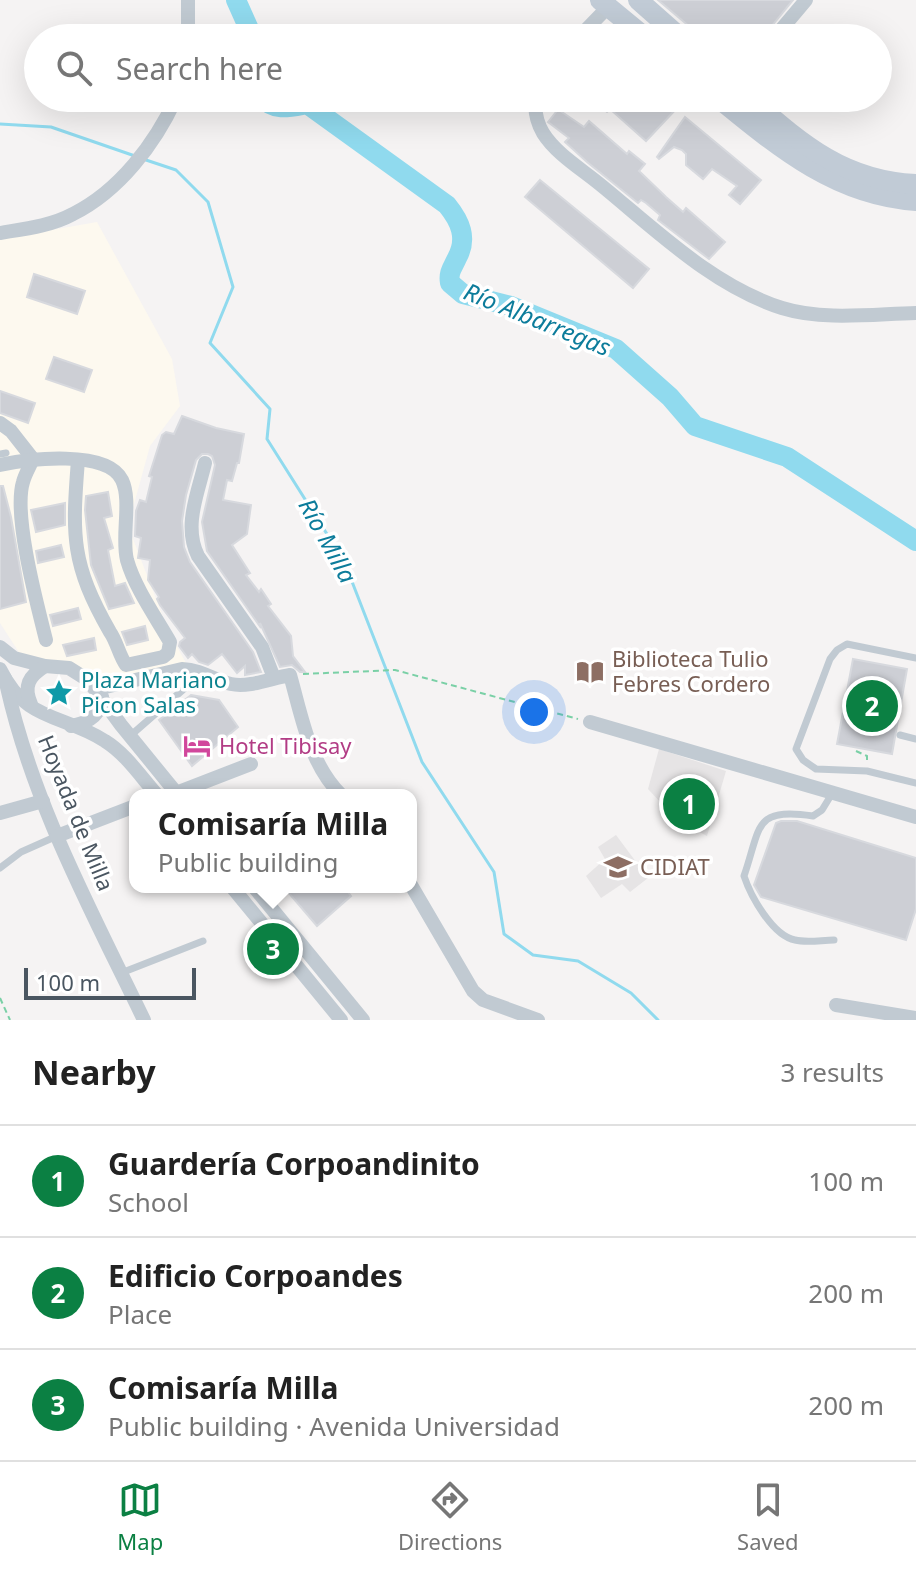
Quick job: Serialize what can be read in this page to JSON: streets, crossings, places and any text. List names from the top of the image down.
{
  "streets": {
    "street": ["Hoyada de Milla"]
  },
  "water": ["Río Albarregas", "Río Milla"],
  "places": {
    "library": ["Biblioteca Tulio Febres Cordero"],
    "place": ["Plaza Mariano Picon Salas"],
    "hotel": ["Hotel Tibisay"],
    "school or university": ["CIDIAT"]
  },
  "scale_bar": "100 m",
  "page": {
    "search": "Search here",
    "pins": ["2", "1", "3"],
    "popup": ["Comisaría Milla", "Public building"],
    "scale": "100 m",
    "heading": ["Nearby", "3 results"],
    "list": [
      {
        "mark": "1",
        "name": "Guardería Corpoandinito",
        "note": "School",
        "value": "100 m"
      },
      {
        "mark": "2",
        "name": "Edificio Corpoandes",
        "note": "Place",
        "value": "200 m"
      },
      {
        "mark": "3",
        "name": "Comisaría Milla",
        "note": "Public building · Avenida Universidad",
        "value": "200 m"
      }
    ],
    "nav": ["Map", "Directions", "Saved"]
  }
}
